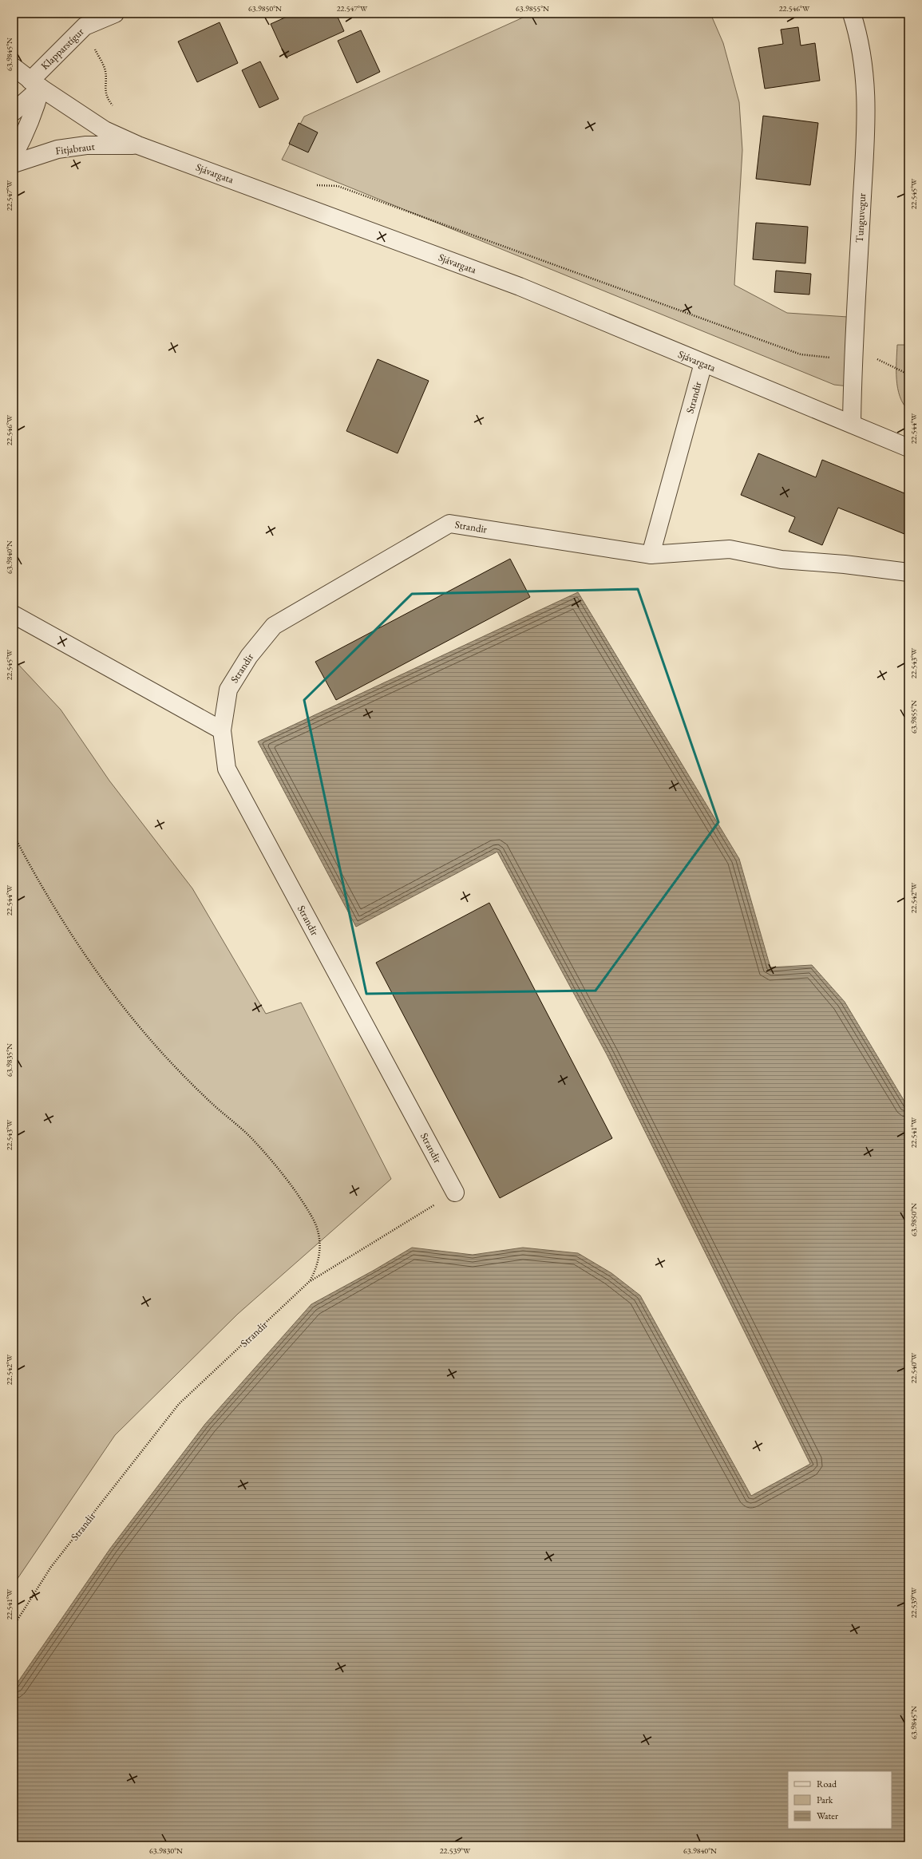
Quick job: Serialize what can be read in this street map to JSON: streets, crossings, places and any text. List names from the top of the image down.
{
  "streets": {
    "street": [
      "Klapparstígur",
      "Fitjabraut",
      "Sjávargata",
      "Tunguvegur",
      "Strandir"
    ]
  },
  "crossings": [
    ["Klapparstígur", "Sjávargata"],
    ["Fitjabraut", "Sjávargata"],
    ["Sjávargata", "Tunguvegur"],
    ["Sjávargata", "Strandir"]
  ],
  "legend": ["Road", "Park", "Water"],
  "coordinates": [
    "63.9850°N",
    "22.547°W",
    "63.9855°N",
    "22.546°W",
    "63.9845°N",
    "22.545°W",
    "22.544°W",
    "63.9840°N",
    "22.543°W",
    "22.542°W",
    "63.9835°N",
    "22.541°W",
    "22.540°W",
    "22.539°W",
    "63.9830°N"
  ]
}
